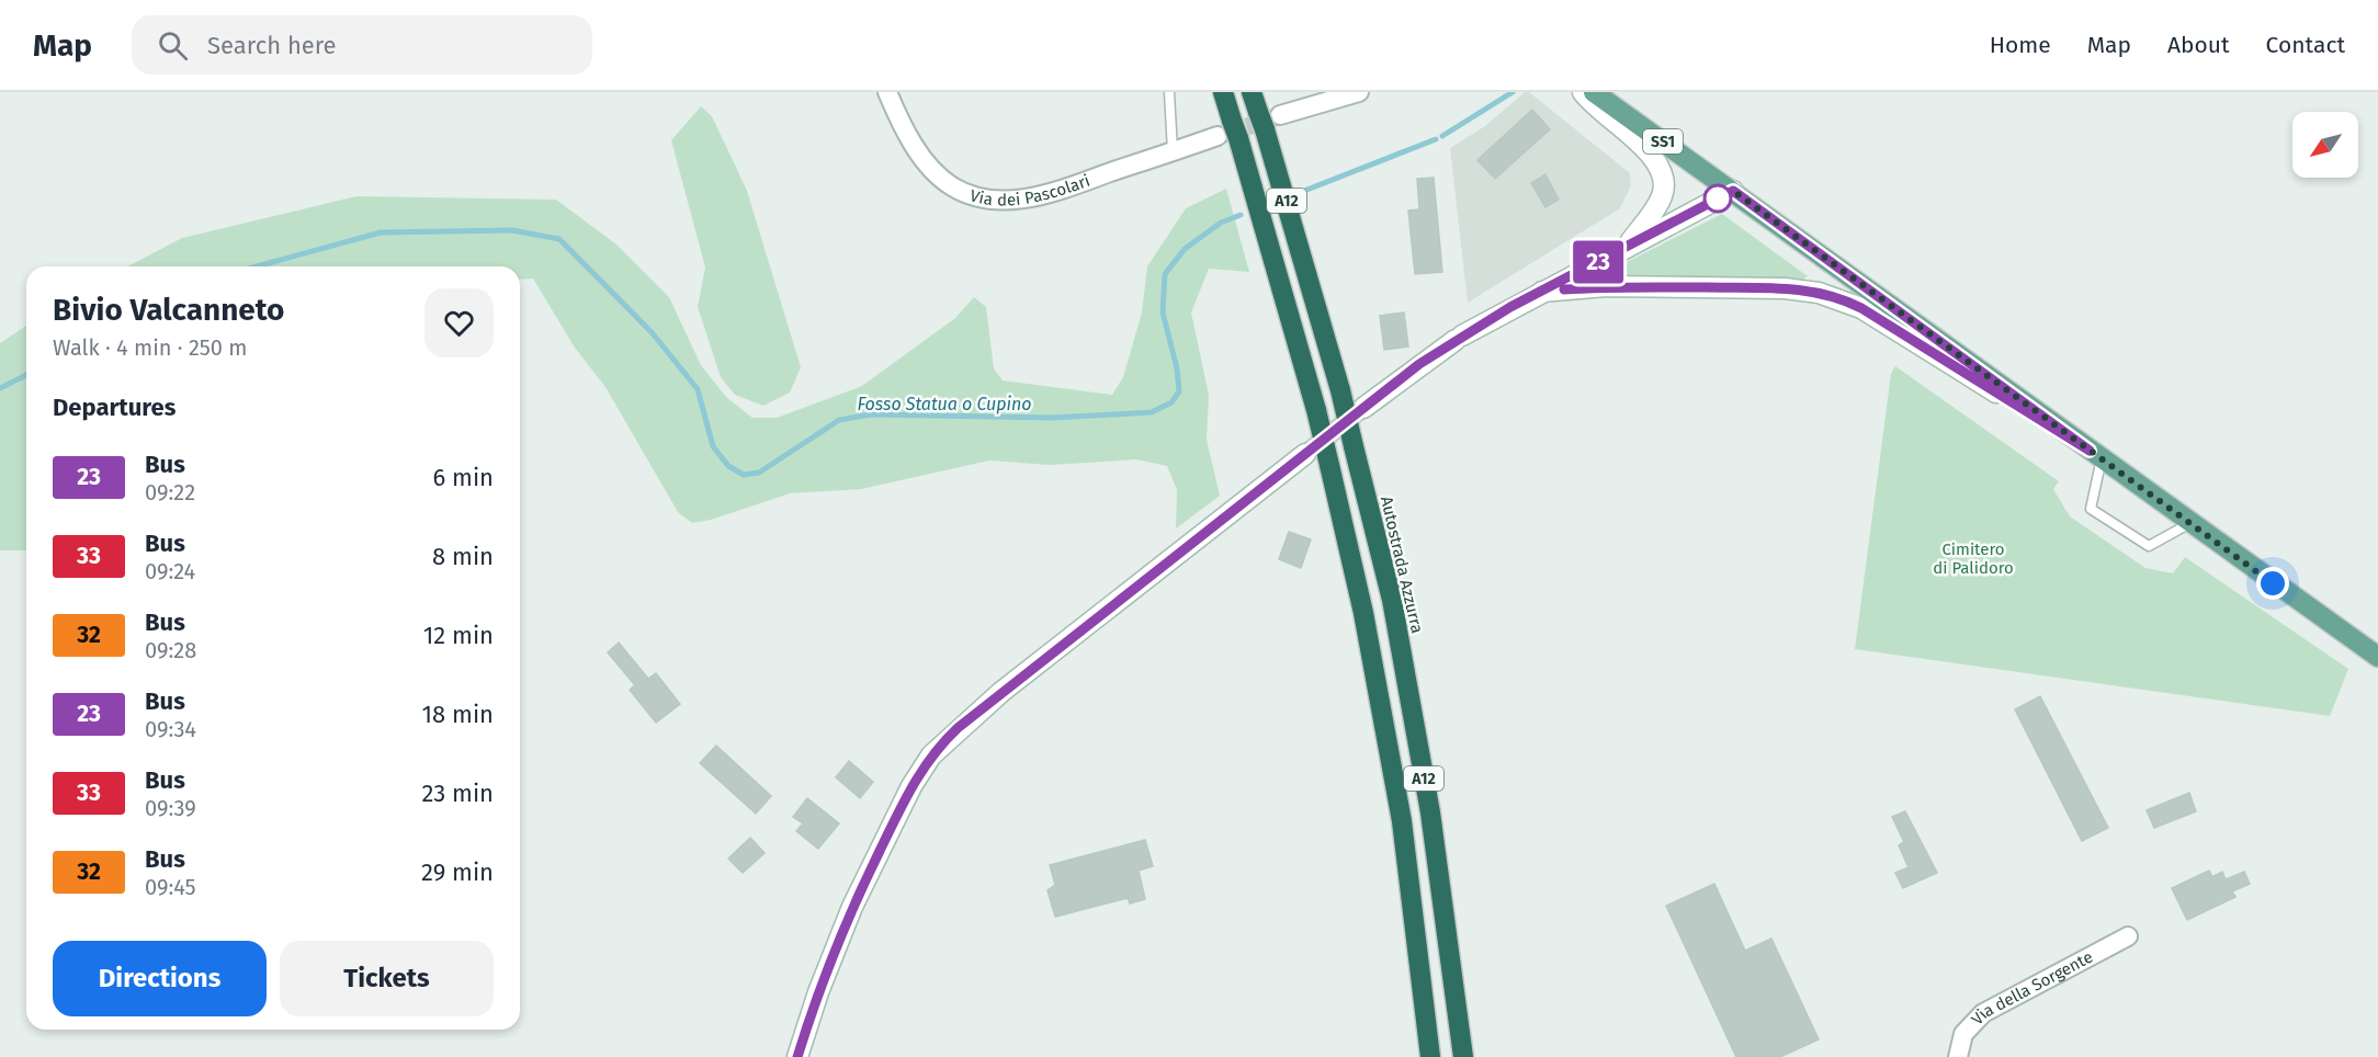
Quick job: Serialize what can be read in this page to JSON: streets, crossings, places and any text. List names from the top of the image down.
{
  "streets": {
    "highway": ["A12", "Autostrada Azzurra"],
    "main road": ["SS1"],
    "street": ["Via dei Pascolari", "Via della Sorgente"]
  },
  "water": ["Fosso Statua o Cupino"],
  "parks": ["Cimitero di Palidoro"],
  "lines": ["bus line 23"],
  "north": "bottom left",
  "page": {
    "header": "Map",
    "search": "Search here",
    "nav": [
      "Home",
      "Map",
      "About",
      "Contact"
    ],
    "on_map": "23",
    "heading": [
      ["Bivio Valcanneto", "Walk · 4 min · 250 m"],
      "Departures"
    ],
    "list": [
      {
        "mark": "23",
        "name": "Bus",
        "note": "09:22",
        "value": "6 min"
      },
      {
        "mark": "33",
        "name": "Bus",
        "note": "09:24",
        "value": "8 min"
      },
      {
        "mark": "32",
        "name": "Bus",
        "note": "09:28",
        "value": "12 min"
      },
      {
        "mark": "23",
        "name": "Bus",
        "note": "09:34",
        "value": "18 min"
      },
      {
        "mark": "33",
        "name": "Bus",
        "note": "09:39",
        "value": "23 min"
      },
      {
        "mark": "32",
        "name": "Bus",
        "note": "09:45",
        "value": "29 min"
      }
    ],
    "buttons": ["Directions", "Tickets"]
  }
}
